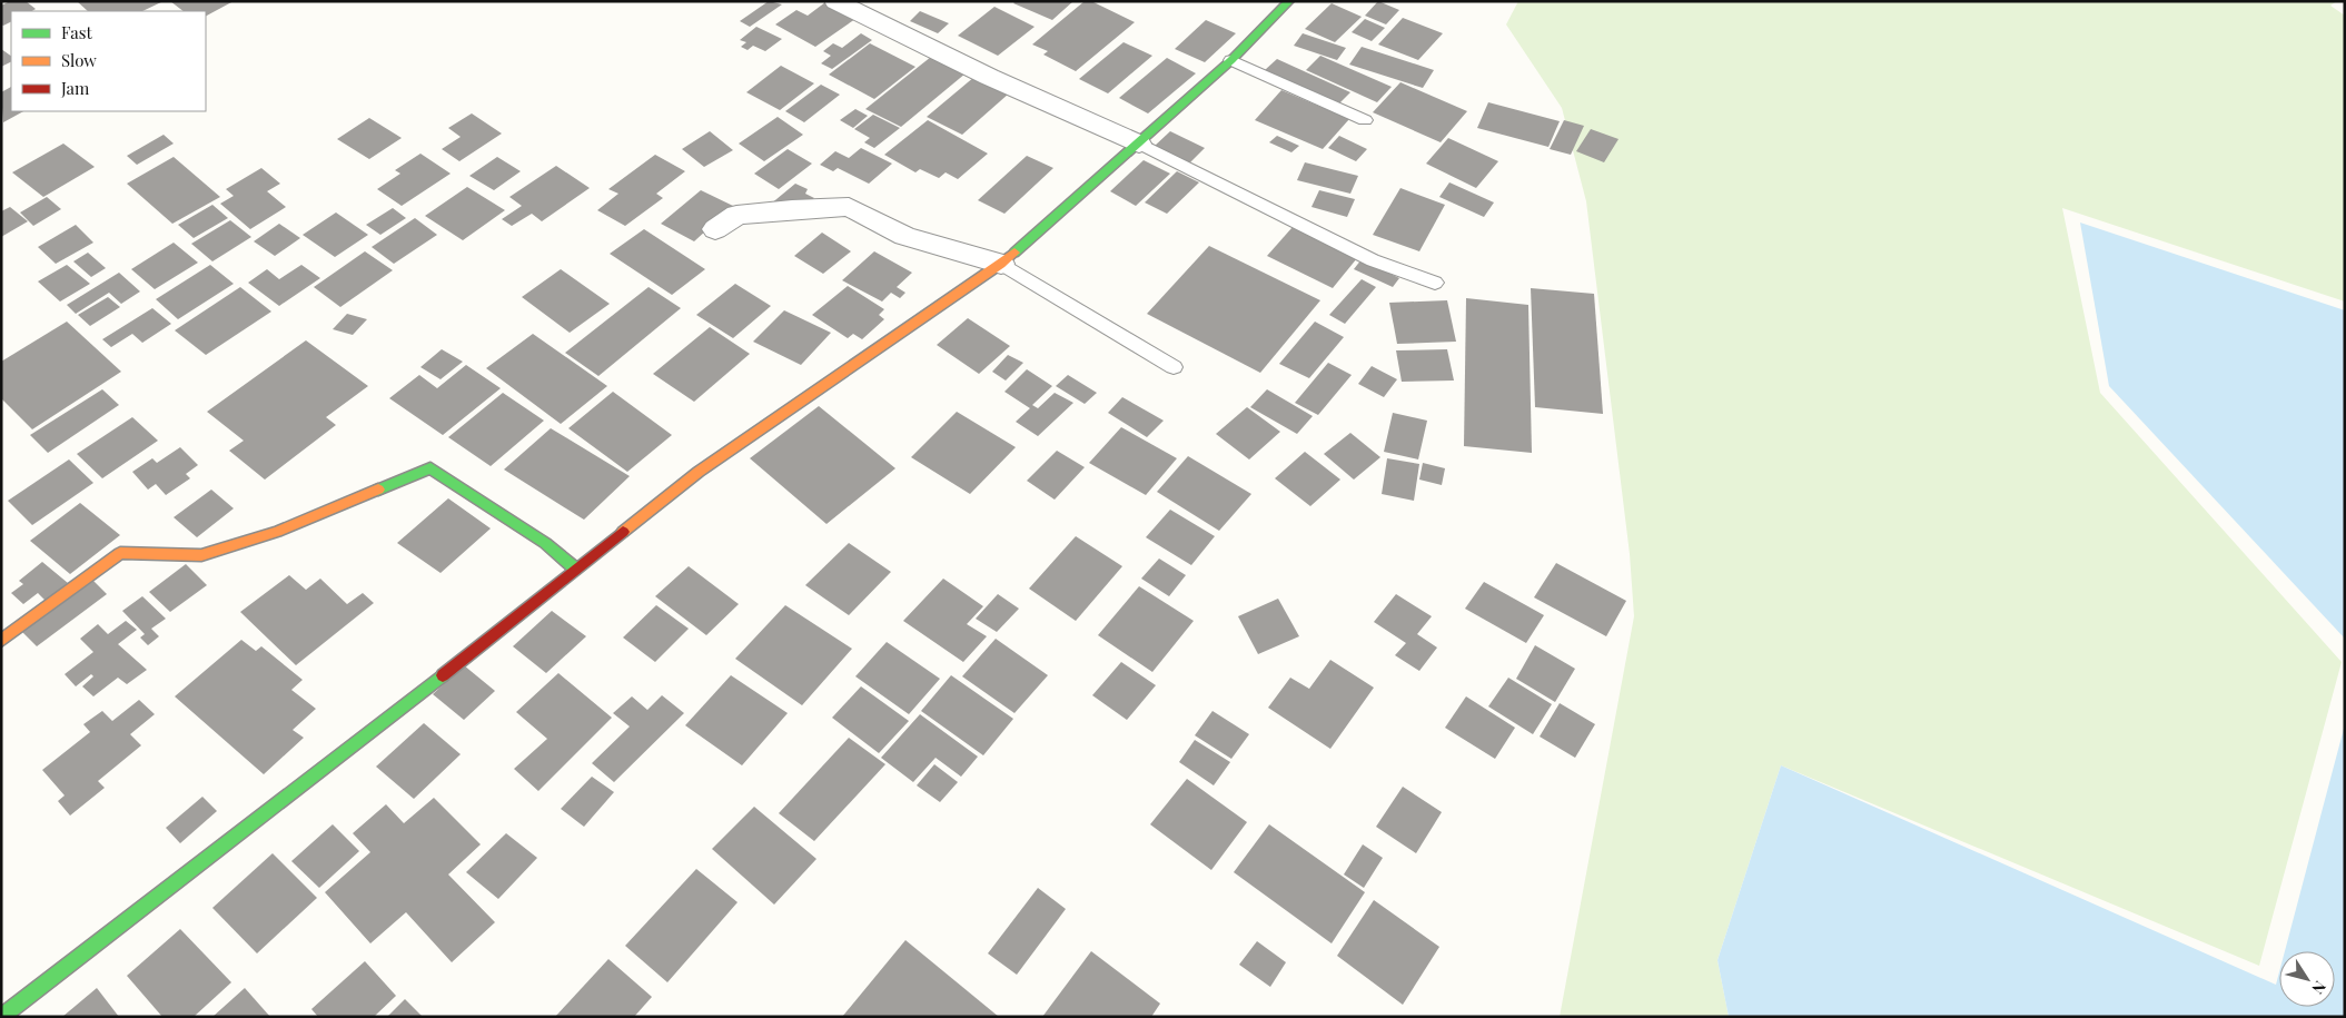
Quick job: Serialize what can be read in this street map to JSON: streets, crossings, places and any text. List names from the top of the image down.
{
  "legend": ["Fast", "Slow", "Jam"],
  "north": "bottom right"
}
